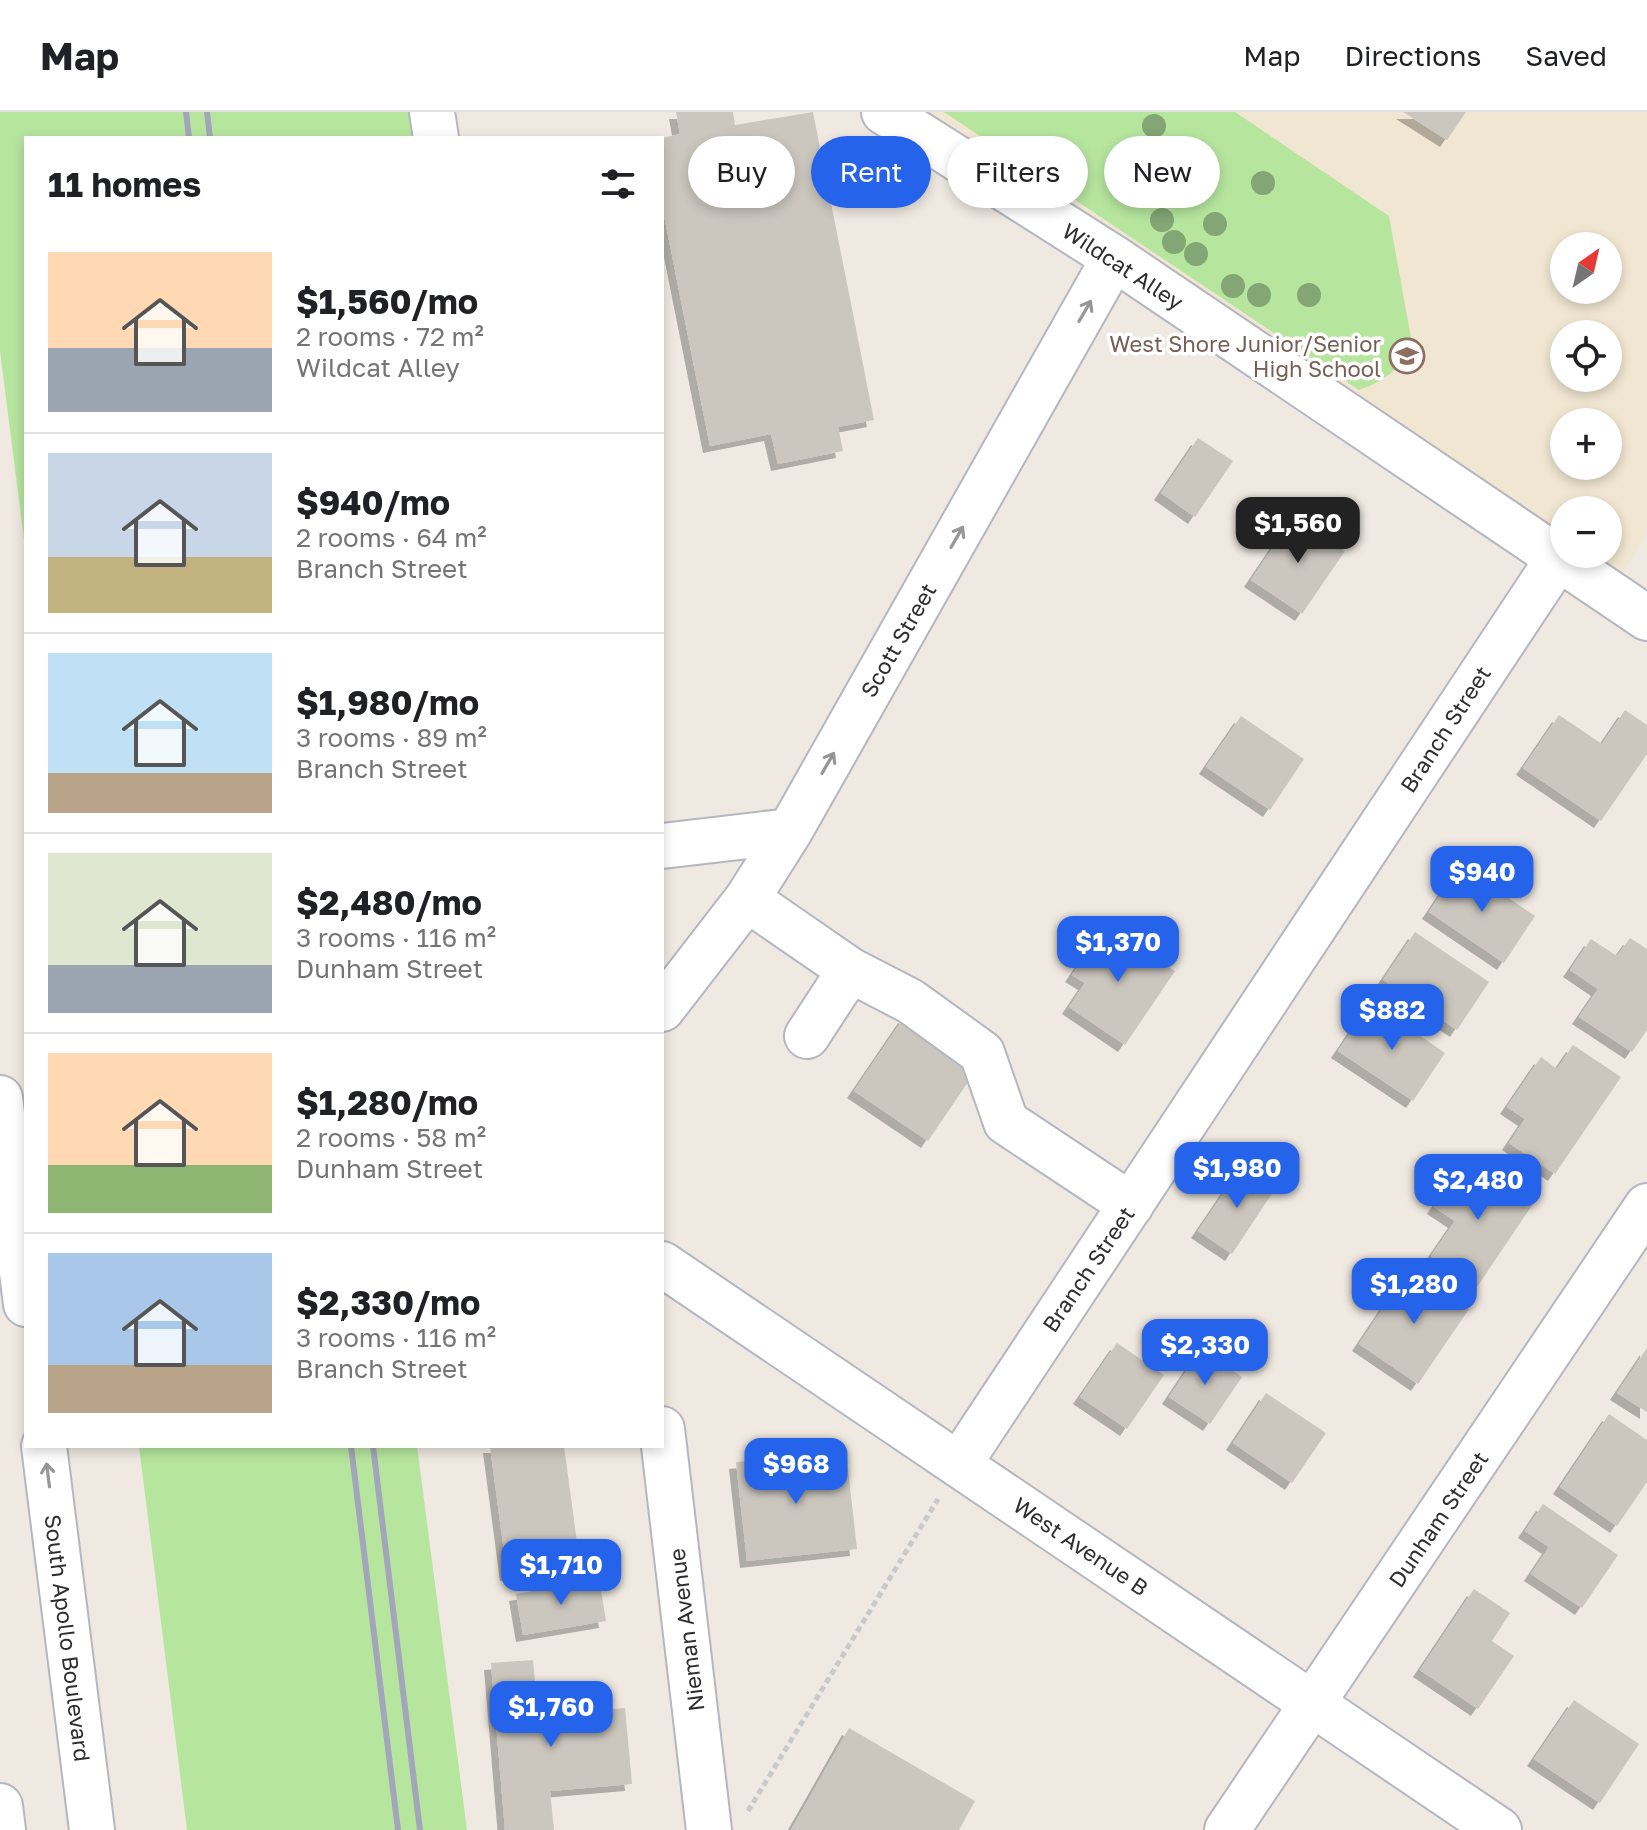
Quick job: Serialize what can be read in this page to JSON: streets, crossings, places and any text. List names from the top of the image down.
{
  "streets": {
    "street": [
      "Wildcat Alley",
      "Scott Street",
      "Branch Street",
      "Dunham Street",
      "West Avenue B",
      "Nieman Avenue",
      "South Apollo Boulevard"
    ]
  },
  "crossings": [
    ["Wildcat Alley", "Scott Street"],
    ["Branch Street", "West Avenue B"],
    ["Dunham Street", "West Avenue B"]
  ],
  "one_way": ["Scott Street", "South Apollo Boulevard"],
  "places": {
    "school or university": ["West Shore Junior/Senior High School"]
  },
  "north": "top right",
  "page": {
    "header": "Map",
    "nav": ["Map", "Directions", "Saved"],
    "chip": [
      "Buy",
      "Rent",
      "Filters",
      "New"
    ],
    "heading": "11 homes",
    "map_buttons": ["+", "−"],
    "list": [
      {
        "name": "$1,560/mo",
        "note": "2 rooms · 72 m² · Wildcat Alley"
      },
      {
        "name": "$940/mo",
        "note": "2 rooms · 64 m² · Branch Street"
      },
      {
        "name": "$1,980/mo",
        "note": "3 rooms · 89 m² · Branch Street"
      },
      {
        "name": "$2,480/mo",
        "note": "3 rooms · 116 m² · Dunham Street"
      },
      {
        "name": "$1,280/mo",
        "note": "2 rooms · 58 m² · Dunham Street"
      },
      {
        "name": "$2,330/mo",
        "note": "3 rooms · 116 m² · Branch Street"
      }
    ],
    "price": [
      "$1,560",
      "$940",
      "$1,370",
      "$882",
      "$1,980",
      "$2,480",
      "$1,280",
      "$2,330",
      "$968",
      "$1,710",
      "$1,760"
    ]
  }
}
